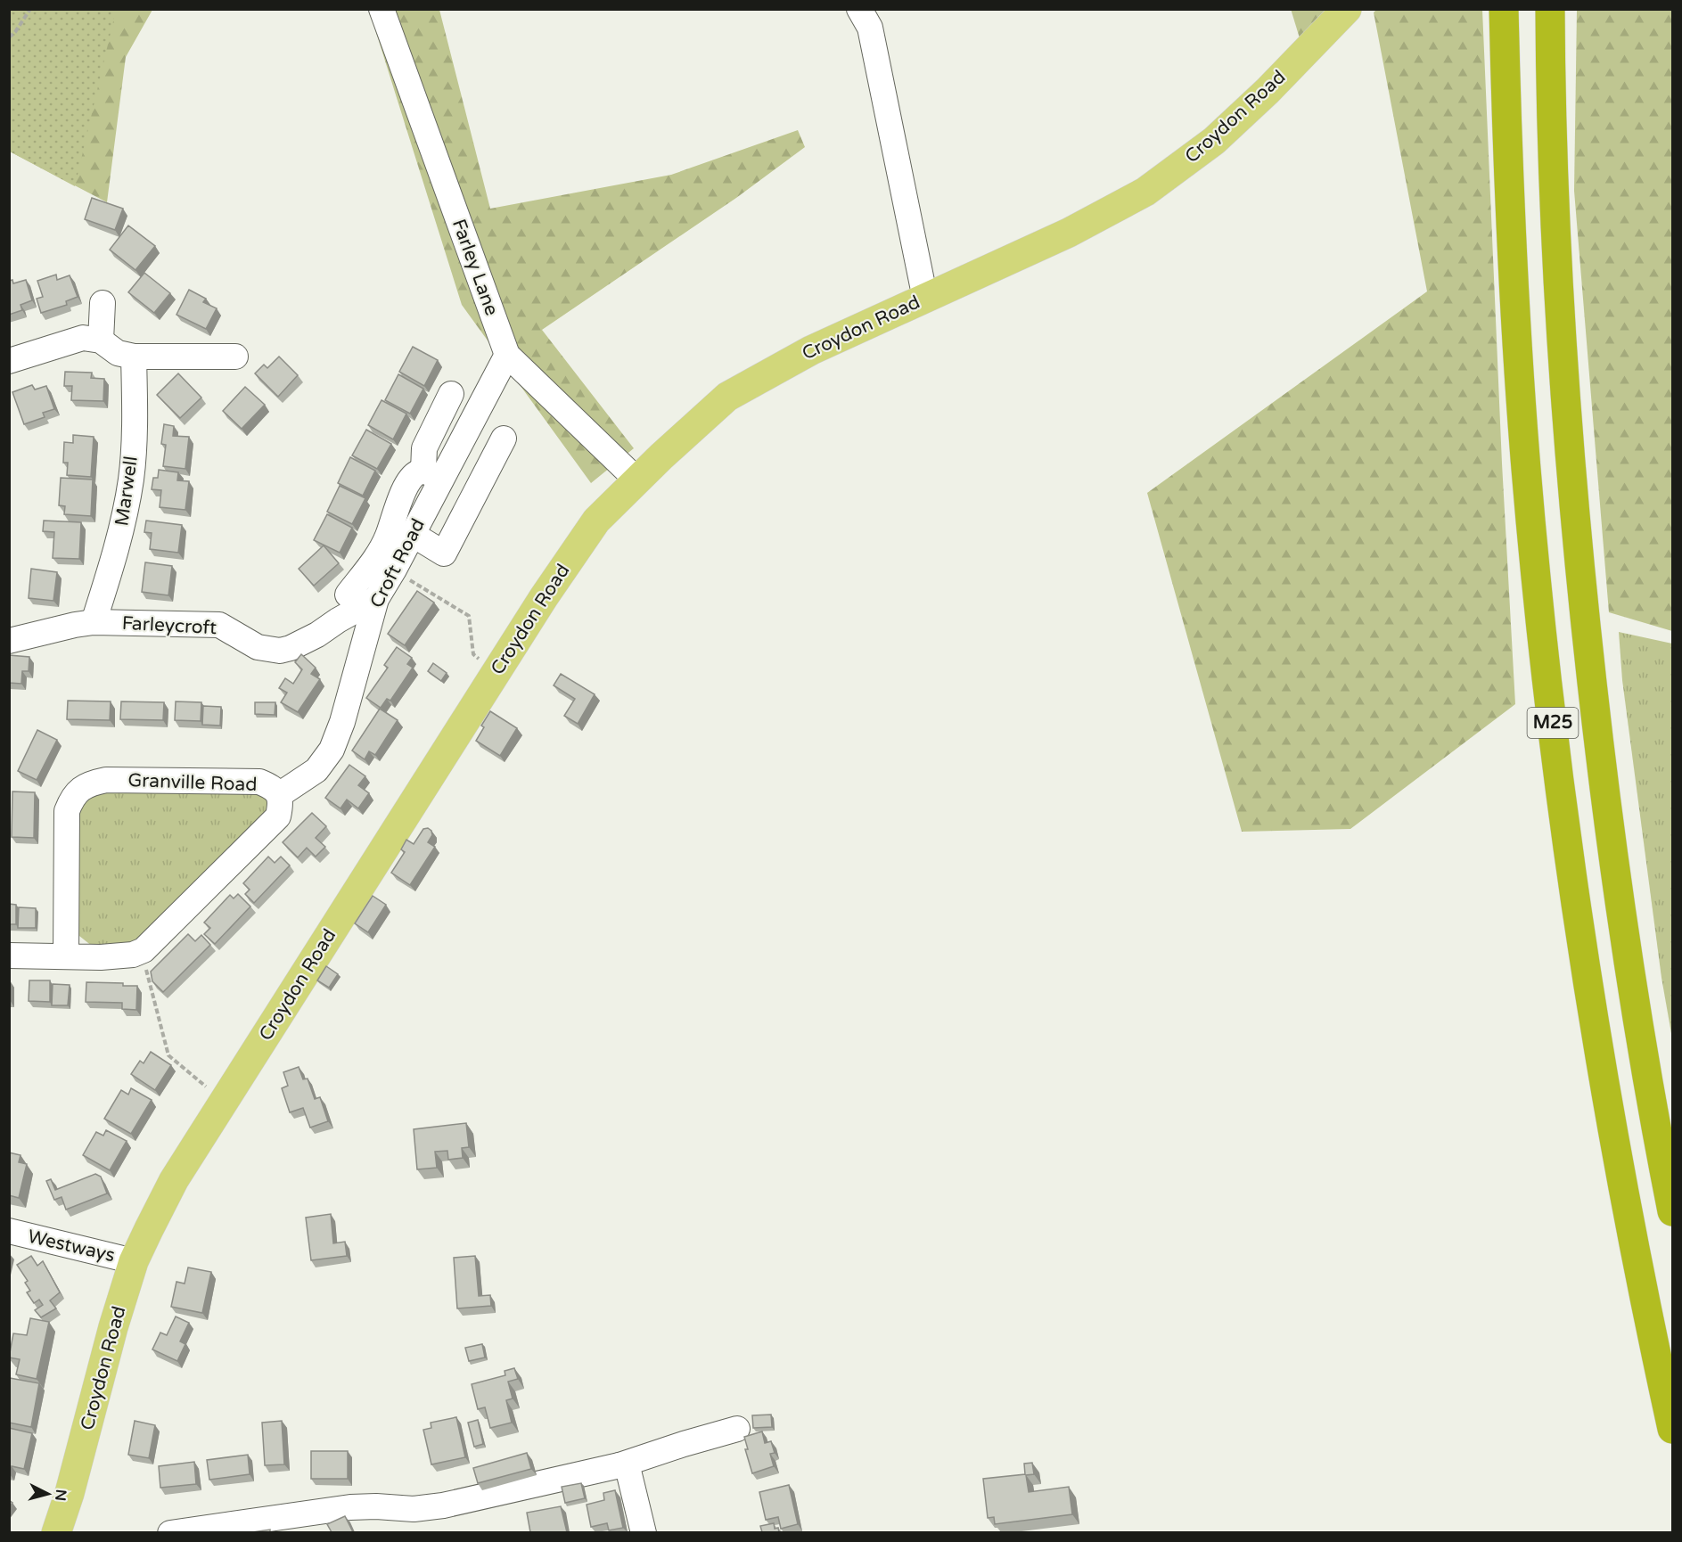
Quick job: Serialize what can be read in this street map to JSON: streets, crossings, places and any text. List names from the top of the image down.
{
  "streets": {
    "highway": ["M25"],
    "main road": ["Croydon Road"],
    "street": [
      "Farley Lane",
      "Marwell",
      "Croft Road",
      "Farleycroft",
      "Granville Road",
      "Westways"
    ]
  },
  "crossings": [
    ["Croydon Road", "Farley Lane"],
    ["Croydon Road", "Westways"],
    ["Farley Lane", "Croft Road"],
    ["Marwell", "Farleycroft"],
    ["Croft Road", "Farleycroft"],
    ["Croft Road", "Granville Road"]
  ],
  "north": "right"
}
